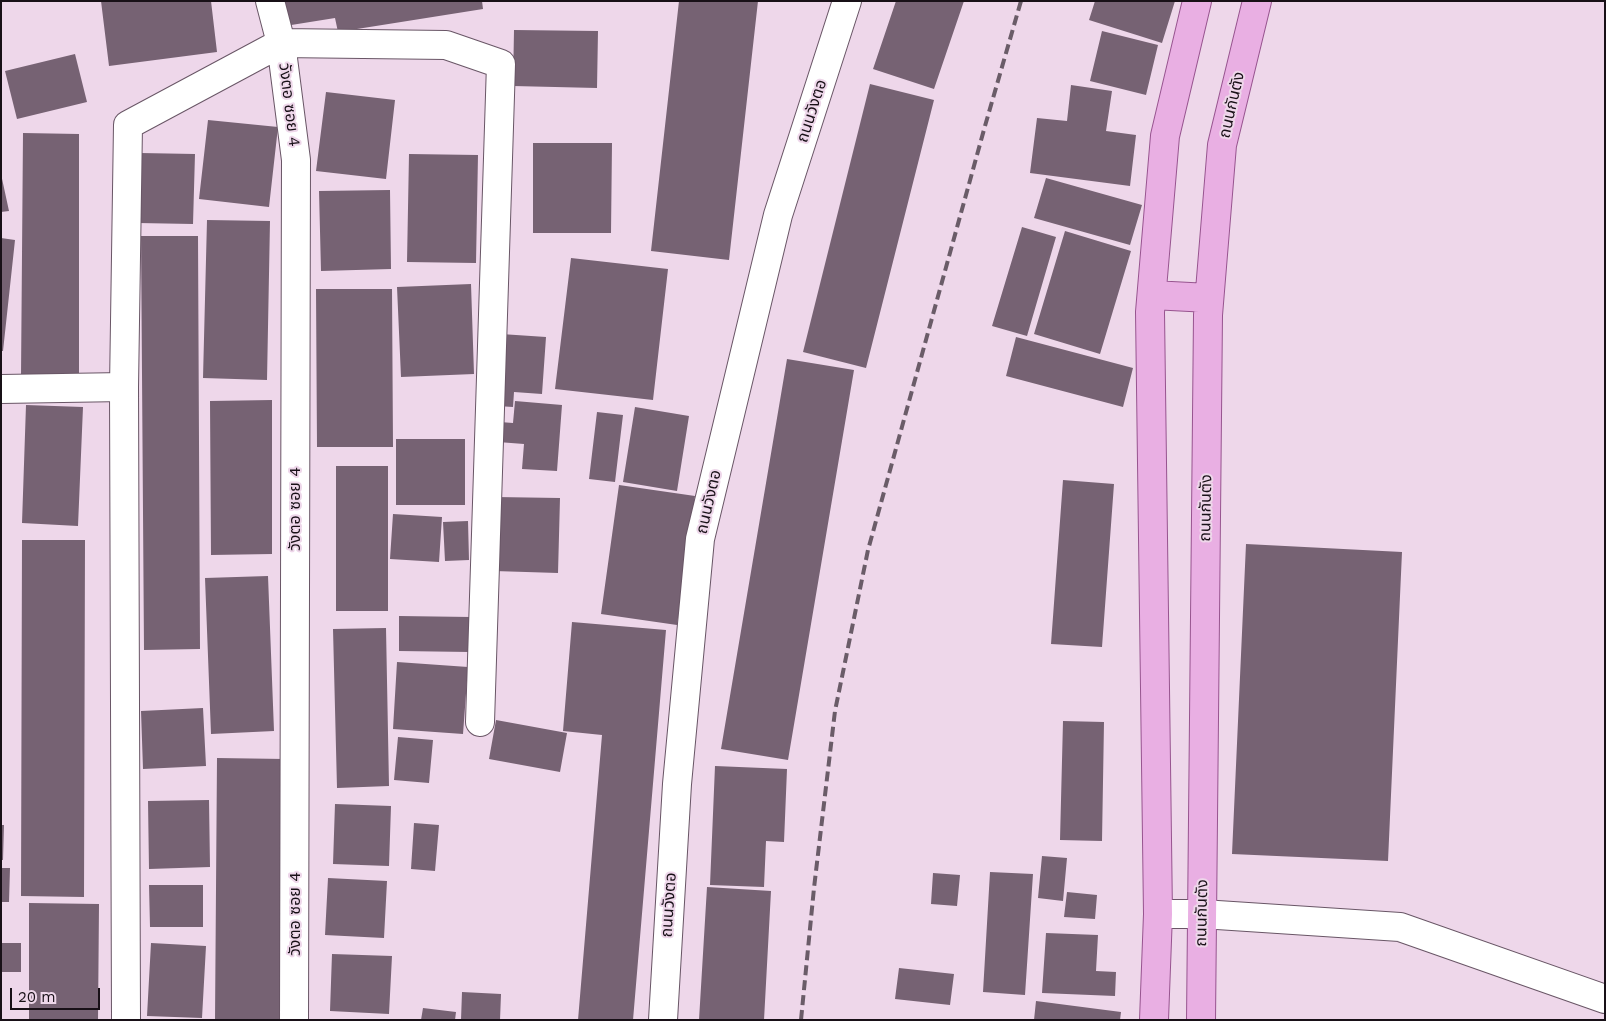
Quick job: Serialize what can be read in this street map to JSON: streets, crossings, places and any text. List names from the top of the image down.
{
  "streets": {
    "main road": ["ถนนกันตัง"],
    "street": ["วังตอ ซอย 4", "ถนนวังตอ"]
  },
  "scale_bar": "20 m"
}
